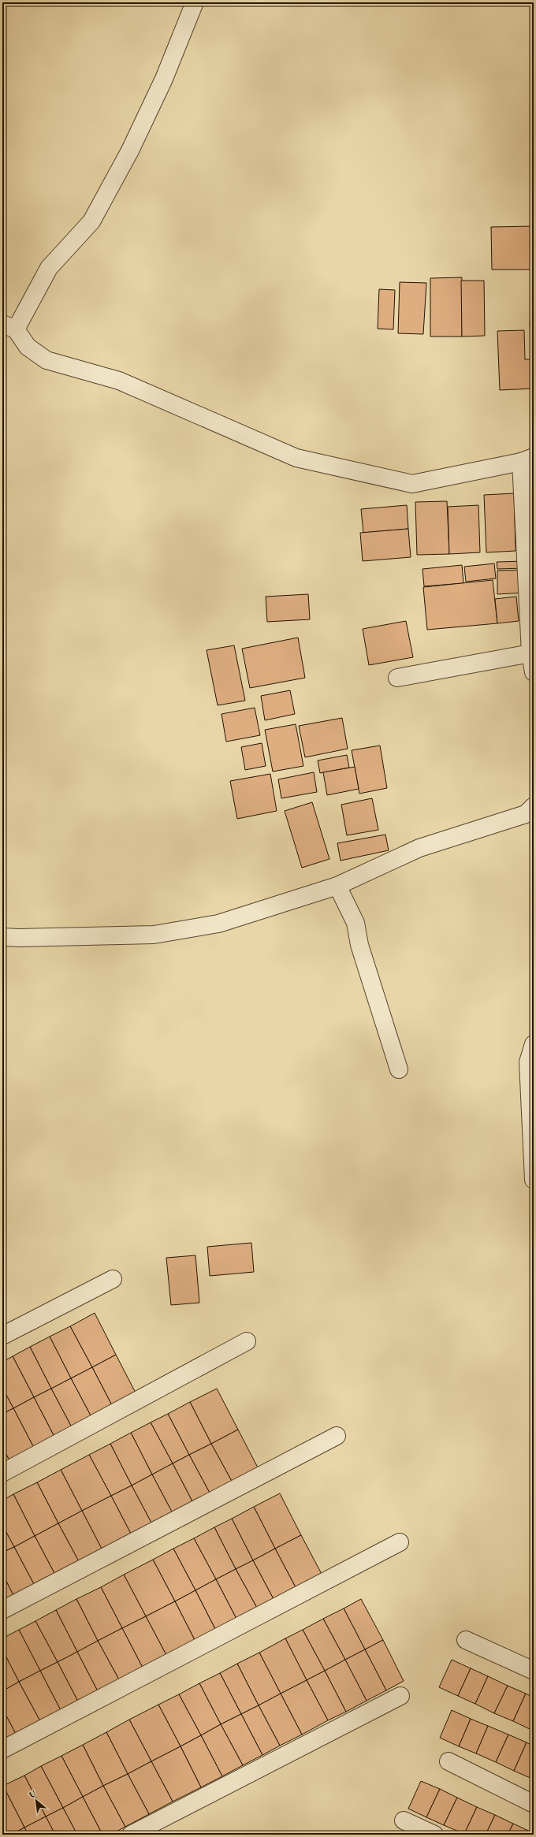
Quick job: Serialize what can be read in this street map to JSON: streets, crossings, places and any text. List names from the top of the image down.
{
  "north": "top left"
}
